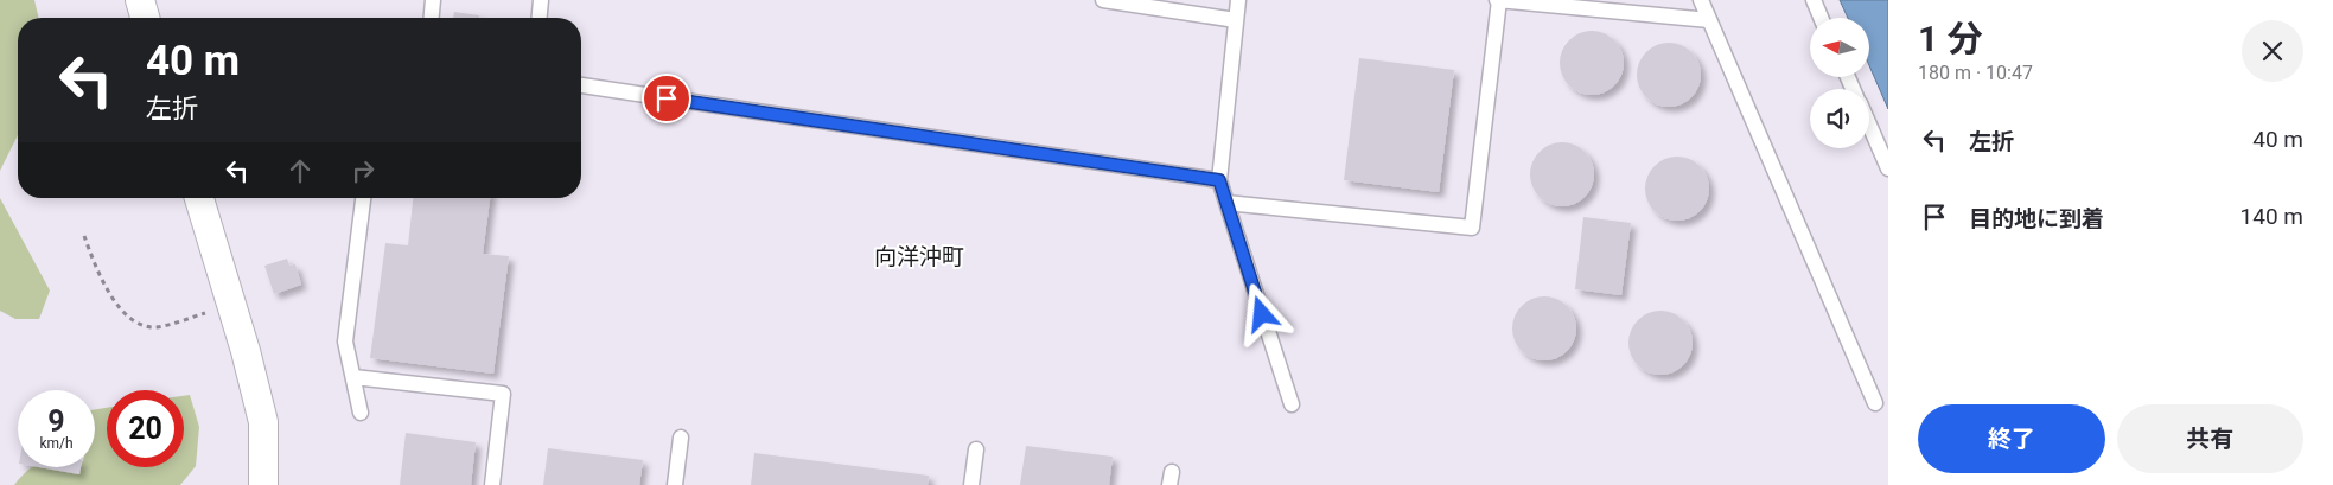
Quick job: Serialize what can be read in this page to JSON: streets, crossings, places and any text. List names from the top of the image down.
{
  "districts": ["向洋沖町"],
  "north": "left",
  "page": {
    "heading": ["1 分", "180 m · 10:47"],
    "turn": ["40 m", "左折"],
    "list": [
      {
        "name": "左折",
        "value": "40 m"
      },
      {
        "name": "目的地に到着",
        "value": "140 m"
      }
    ],
    "speed": "9 km/h",
    "limit": "20",
    "buttons": ["終了", "共有"]
  }
}
